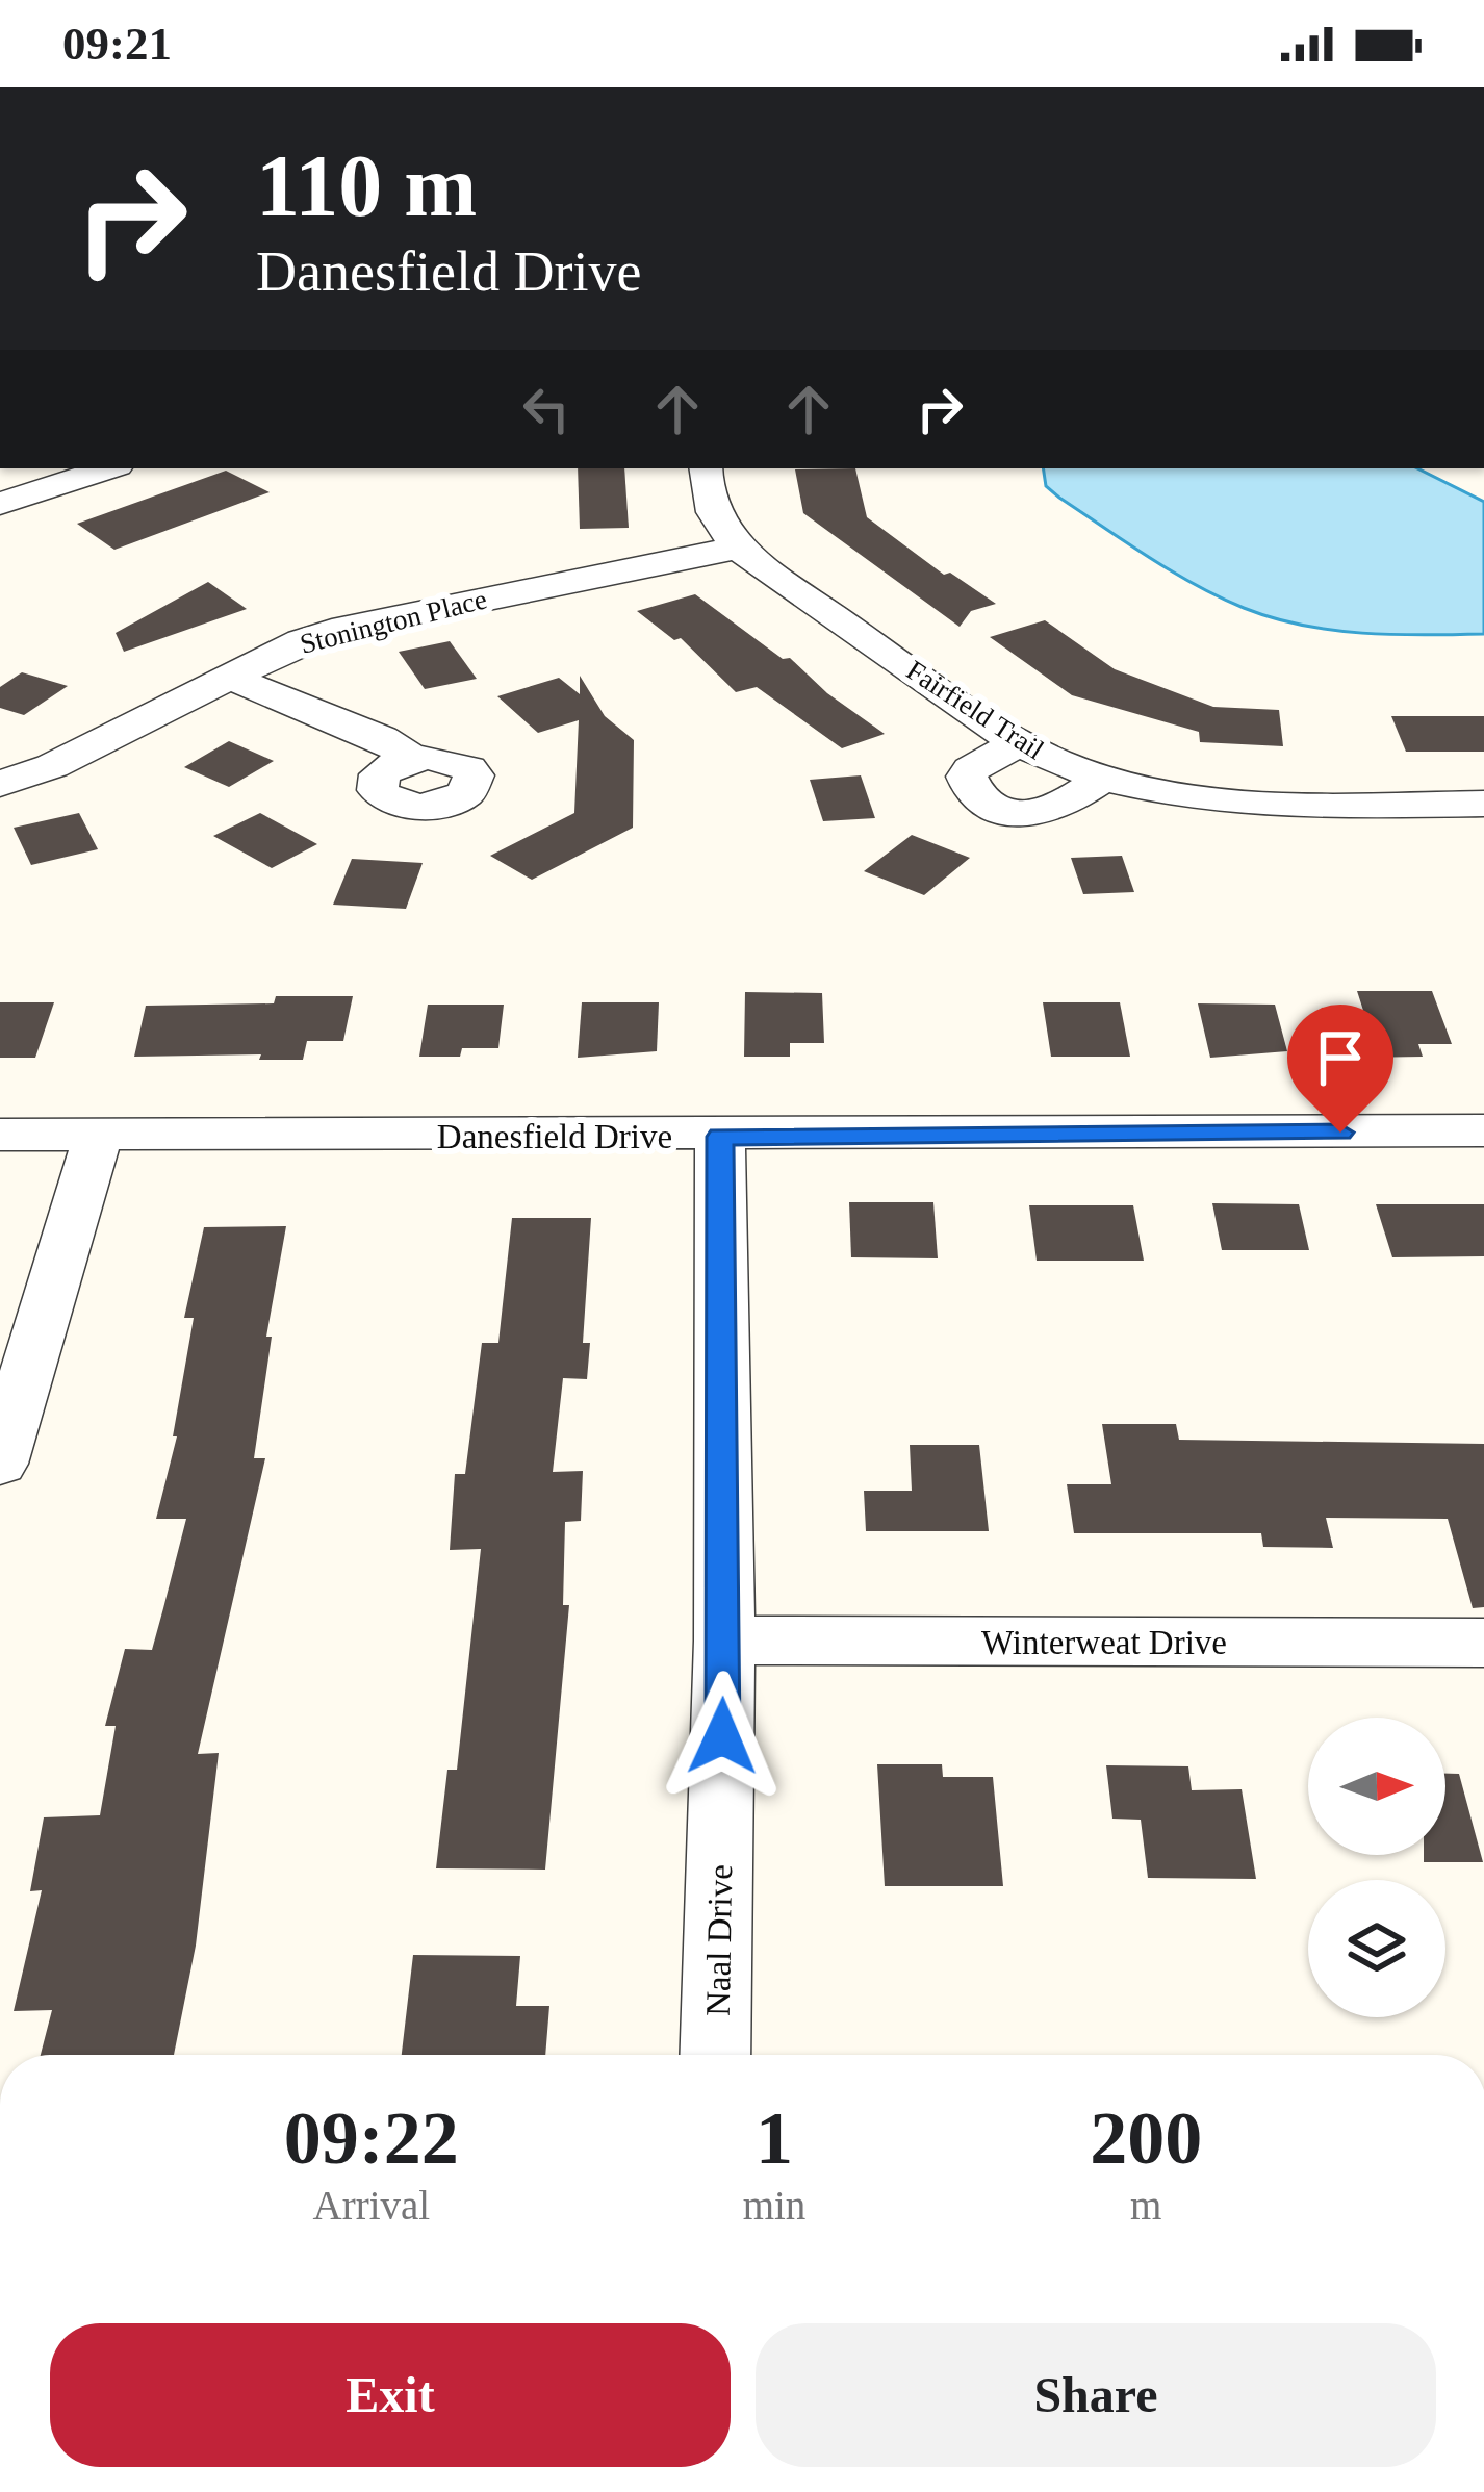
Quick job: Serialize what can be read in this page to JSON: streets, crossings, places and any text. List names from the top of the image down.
{
  "streets": {
    "street": [
      "Stonington Place",
      "Fairfield Trail",
      "Danesfield Drive",
      "Winterweat Drive",
      "Naal Drive"
    ]
  },
  "crossings": [
    ["Stonington Place", "Fairfield Trail"],
    ["Danesfield Drive", "Naal Drive"],
    ["Winterweat Drive", "Naal Drive"]
  ],
  "north": "right",
  "page": {
    "status": "09:21",
    "turn": ["110 m", "Danesfield Drive"],
    "eta": [
      "09:22",
      "Arrival",
      "1",
      "min",
      "200",
      "m"
    ],
    "buttons": ["Exit", "Share"]
  }
}
